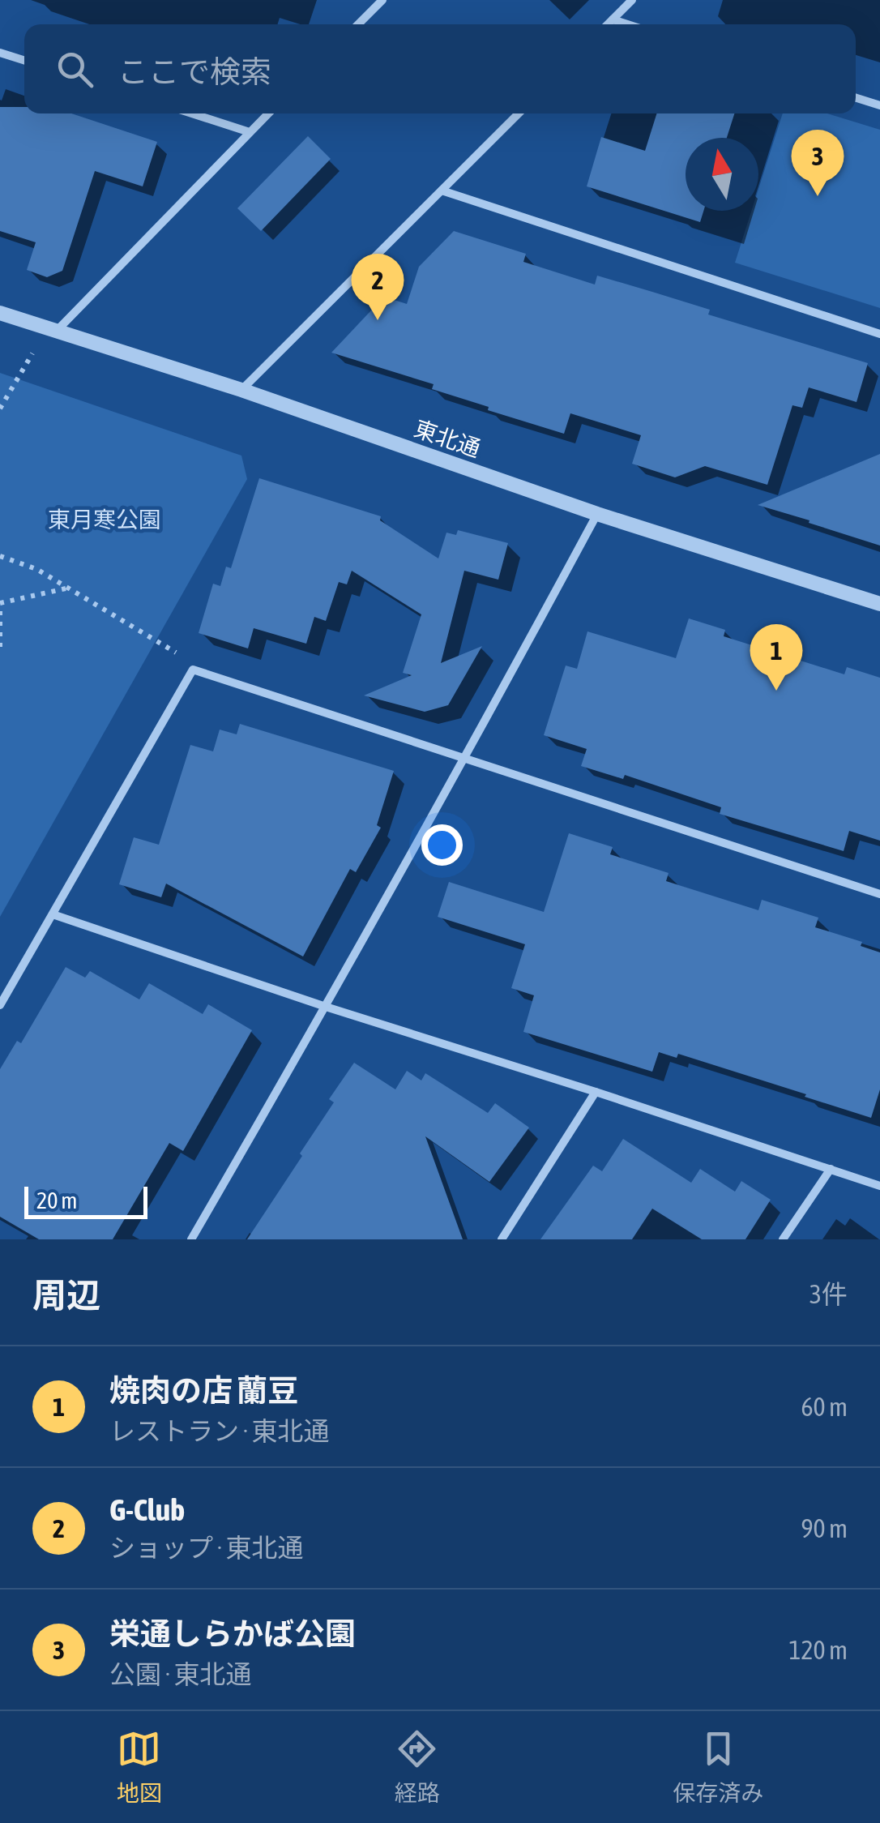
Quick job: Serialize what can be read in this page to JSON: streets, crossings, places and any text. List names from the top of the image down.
{
  "streets": {
    "street": ["東北通"]
  },
  "parks": ["東月寒公園"],
  "scale_bar": "20 m",
  "north": "top",
  "page": {
    "search": "ここで検索",
    "pins": ["3", "2", "1"],
    "scale": "20 m",
    "heading": ["周辺", "3件"],
    "list": [
      {
        "mark": "1",
        "name": "焼肉の店 蘭豆",
        "note": "レストラン · 東北通",
        "value": "60 m"
      },
      {
        "mark": "2",
        "name": "G-Club",
        "note": "ショップ · 東北通",
        "value": "90 m"
      },
      {
        "mark": "3",
        "name": "栄通しらかば公園",
        "note": "公園 · 東北通",
        "value": "120 m"
      }
    ],
    "nav": ["地図", "経路", "保存済み"]
  }
}
